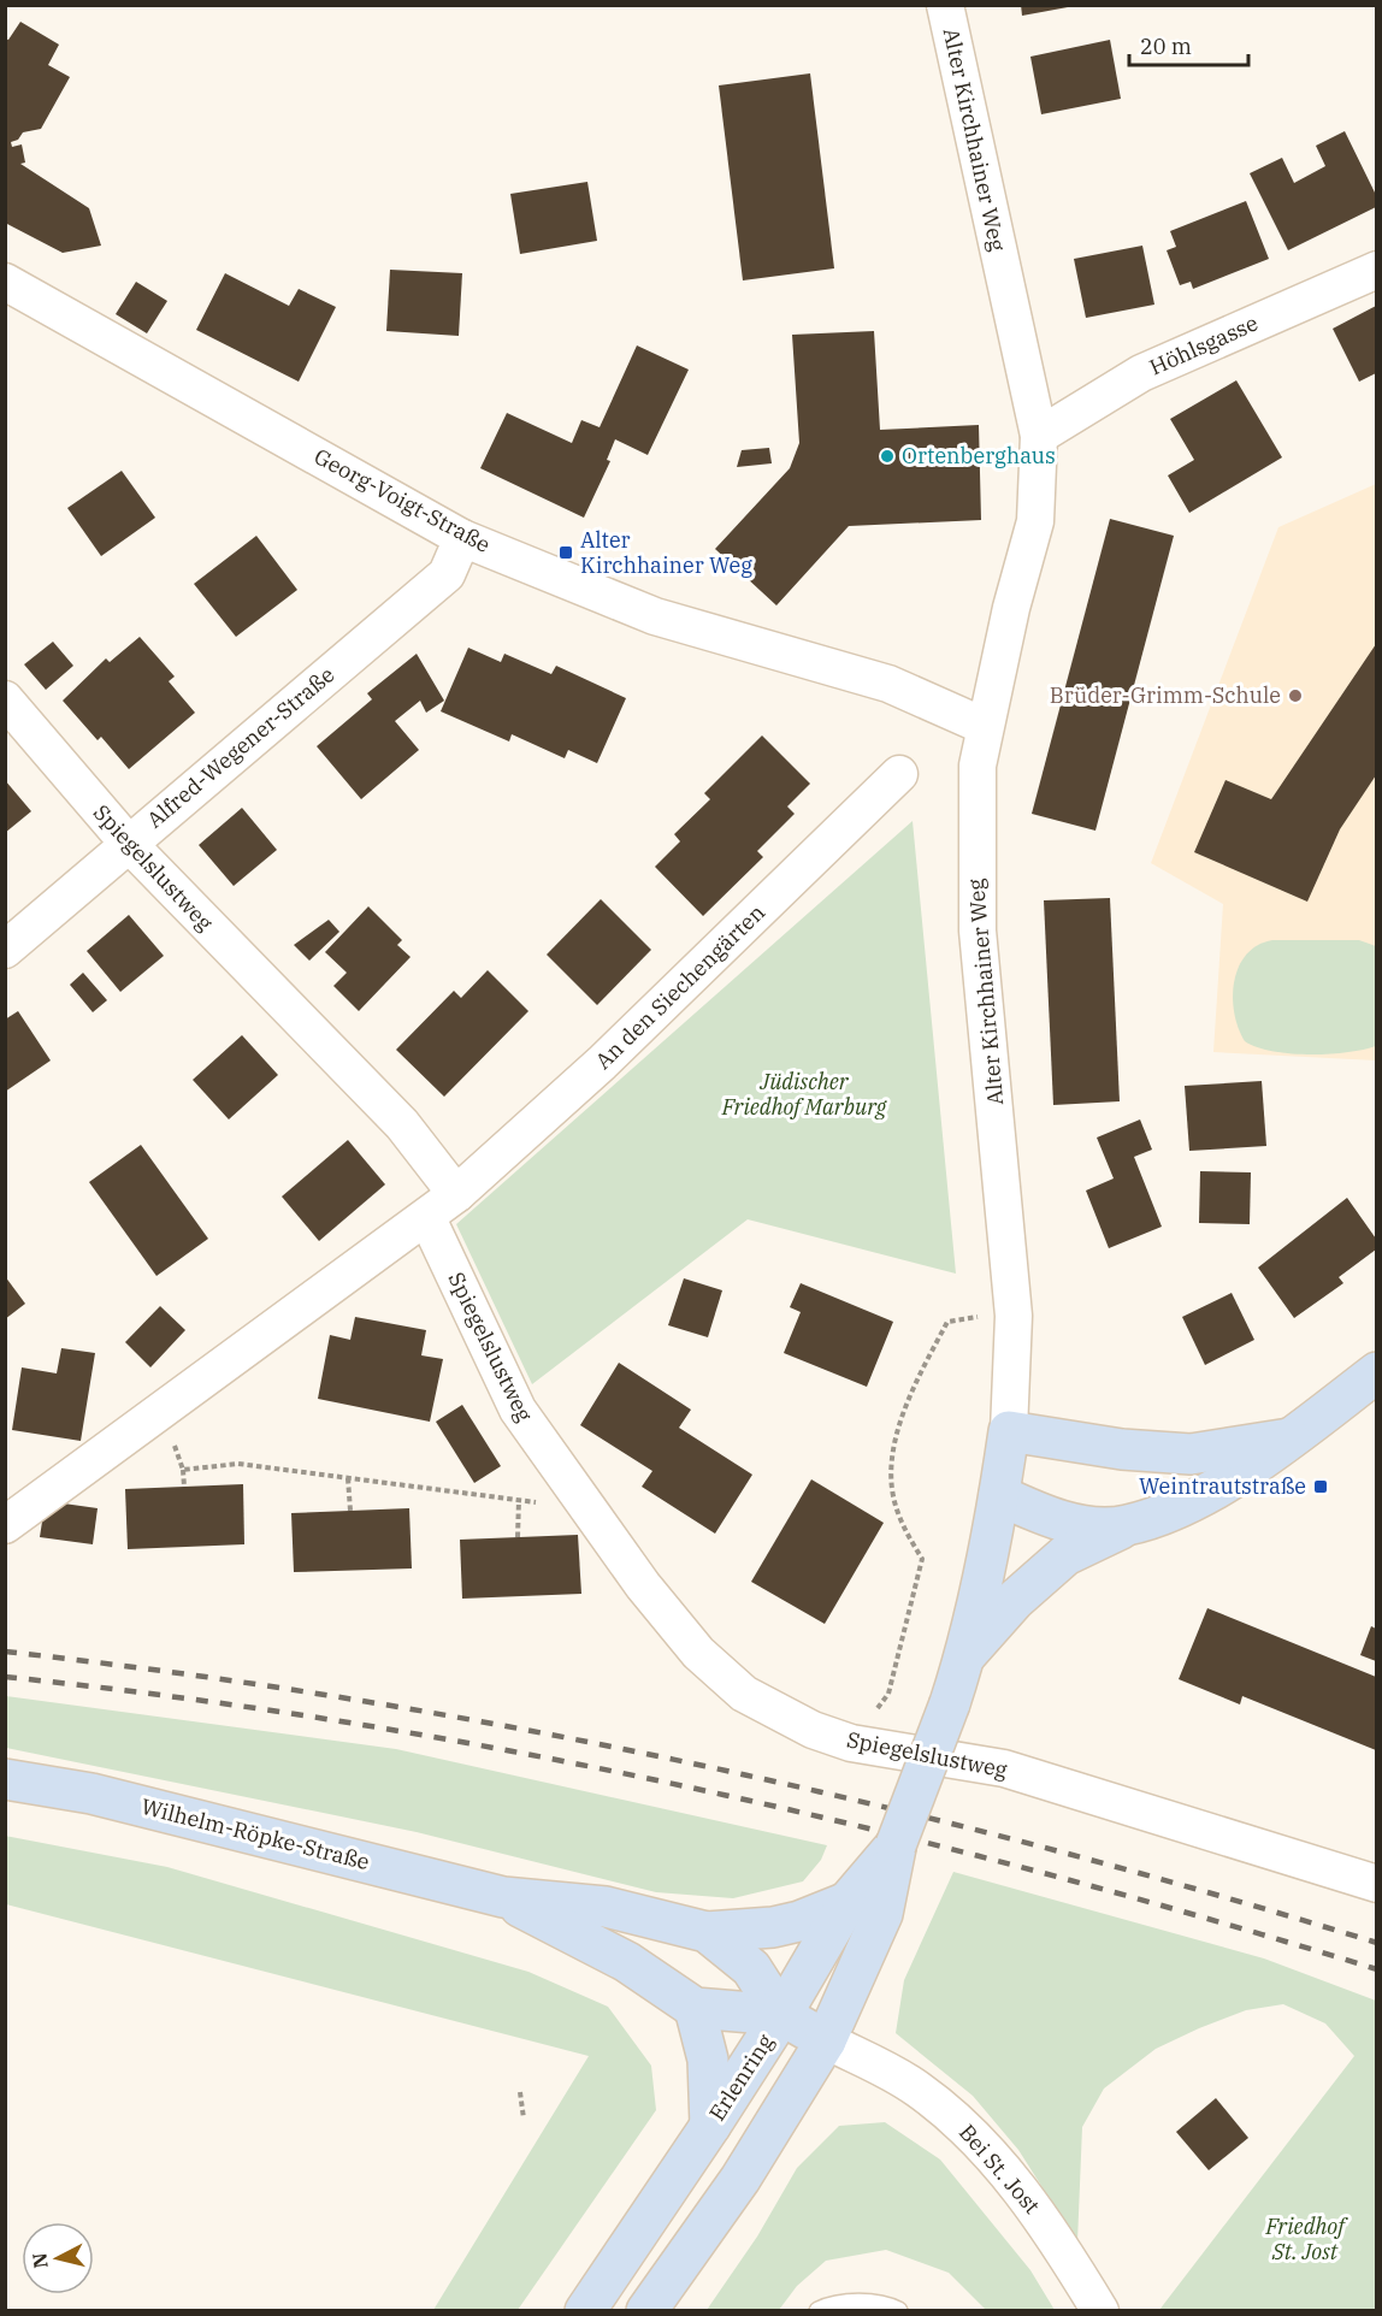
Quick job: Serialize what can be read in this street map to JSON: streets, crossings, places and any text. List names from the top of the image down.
{
  "streets": {
    "main road": ["Wilhelm-Röpke-Straße", "Erlenring"],
    "street": [
      "Alter Kirchhainer Weg",
      "Höhlsgasse",
      "Georg-Voigt-Straße",
      "Alfred-Wegener-Straße",
      "Spiegelslustweg",
      "An den Siechengärten",
      "Bei St. Jost"
    ]
  },
  "crossings": [
    ["Alter Kirchhainer Weg", "Höhlsgasse"],
    ["Alter Kirchhainer Weg", "Georg-Voigt-Straße"],
    ["Alter Kirchhainer Weg", "Erlenring"],
    ["Georg-Voigt-Straße", "Alfred-Wegener-Straße"],
    ["Alfred-Wegener-Straße", "Spiegelslustweg"],
    ["Spiegelslustweg", "An den Siechengärten"],
    ["Wilhelm-Röpke-Straße", "Erlenring"],
    ["Erlenring", "Bei St. Jost"]
  ],
  "parks": ["Jüdischer Friedhof Marburg", "Friedhof St. Jost"],
  "places": {
    "other": ["Ortenberghaus", "Brüder-Grimm-Schule"],
    "transit": ["Alter Kirchhainer Weg", "Weintrautstraße"]
  },
  "scale_bar": "20 m",
  "north": "left"
}
